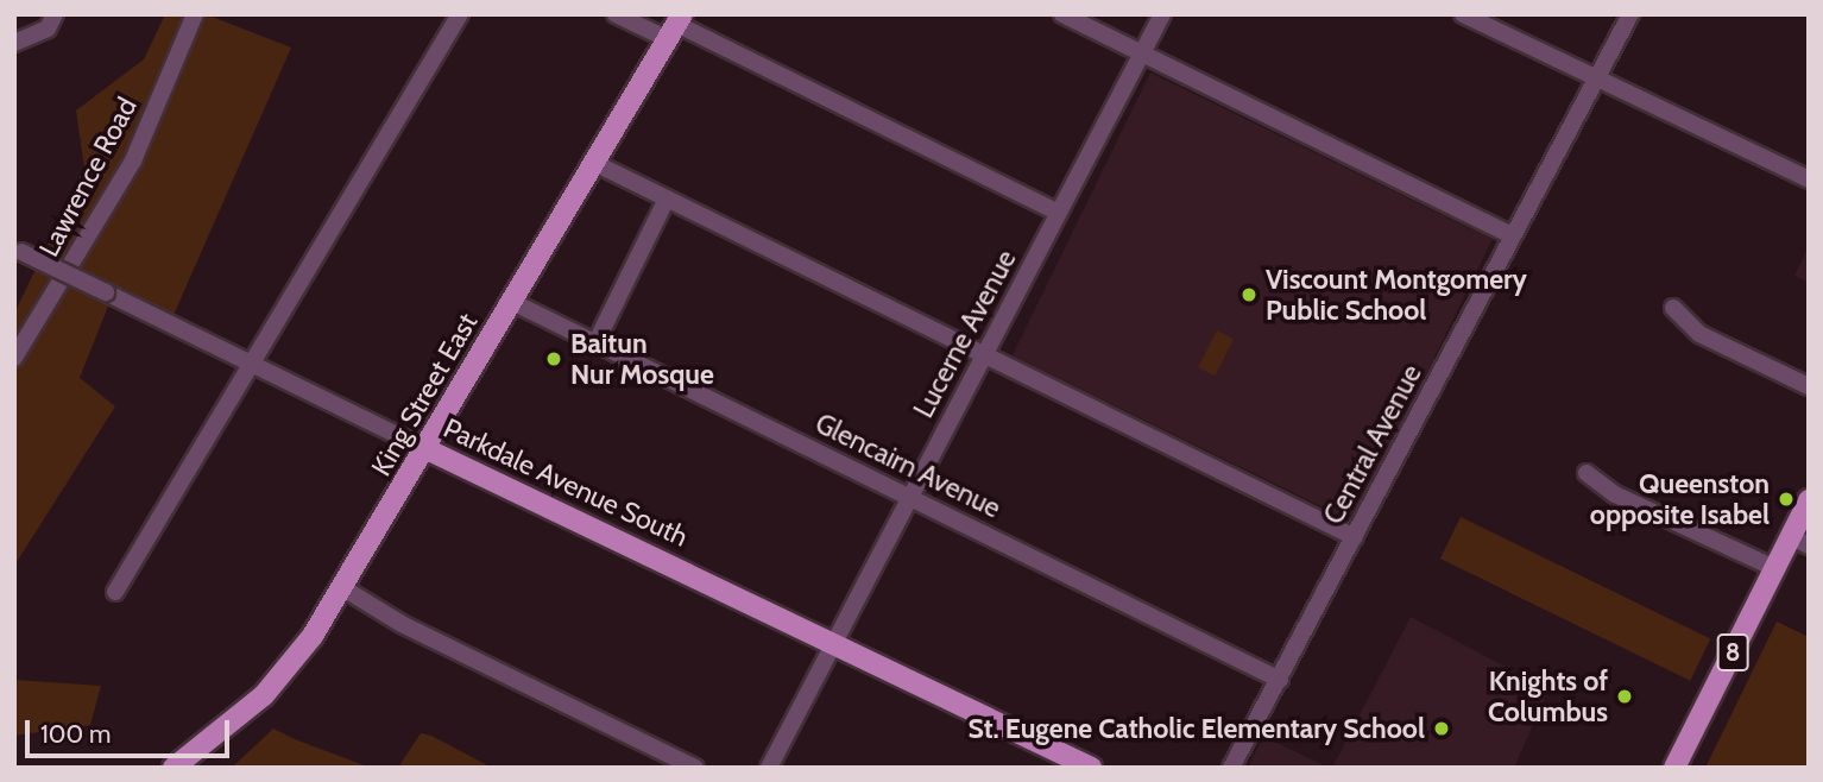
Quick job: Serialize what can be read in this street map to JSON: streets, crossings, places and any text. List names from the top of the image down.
{
  "streets": {
    "main road": ["King Street East", "Parkdale Avenue South", "8"],
    "street": [
      "Lawrence Road",
      "Lucerne Avenue",
      "Central Avenue",
      "Glencairn Avenue"
    ]
  },
  "crossings": [
    ["Lucerne Avenue", "Glencairn Avenue"],
    ["Lucerne Avenue", "Parkdale Avenue South"],
    ["King Street East", "Glencairn Avenue"],
    ["King Street East", "Parkdale Avenue South"],
    ["Central Avenue", "Glencairn Avenue"]
  ],
  "places": [
    "Viscount Montgomery Public School",
    "Baitun Nur Mosque",
    "Queenston opposite Isabel",
    "Knights of Columbus",
    "St. Eugene Catholic Elementary School"
  ],
  "scale_bar": "100 m"
}
